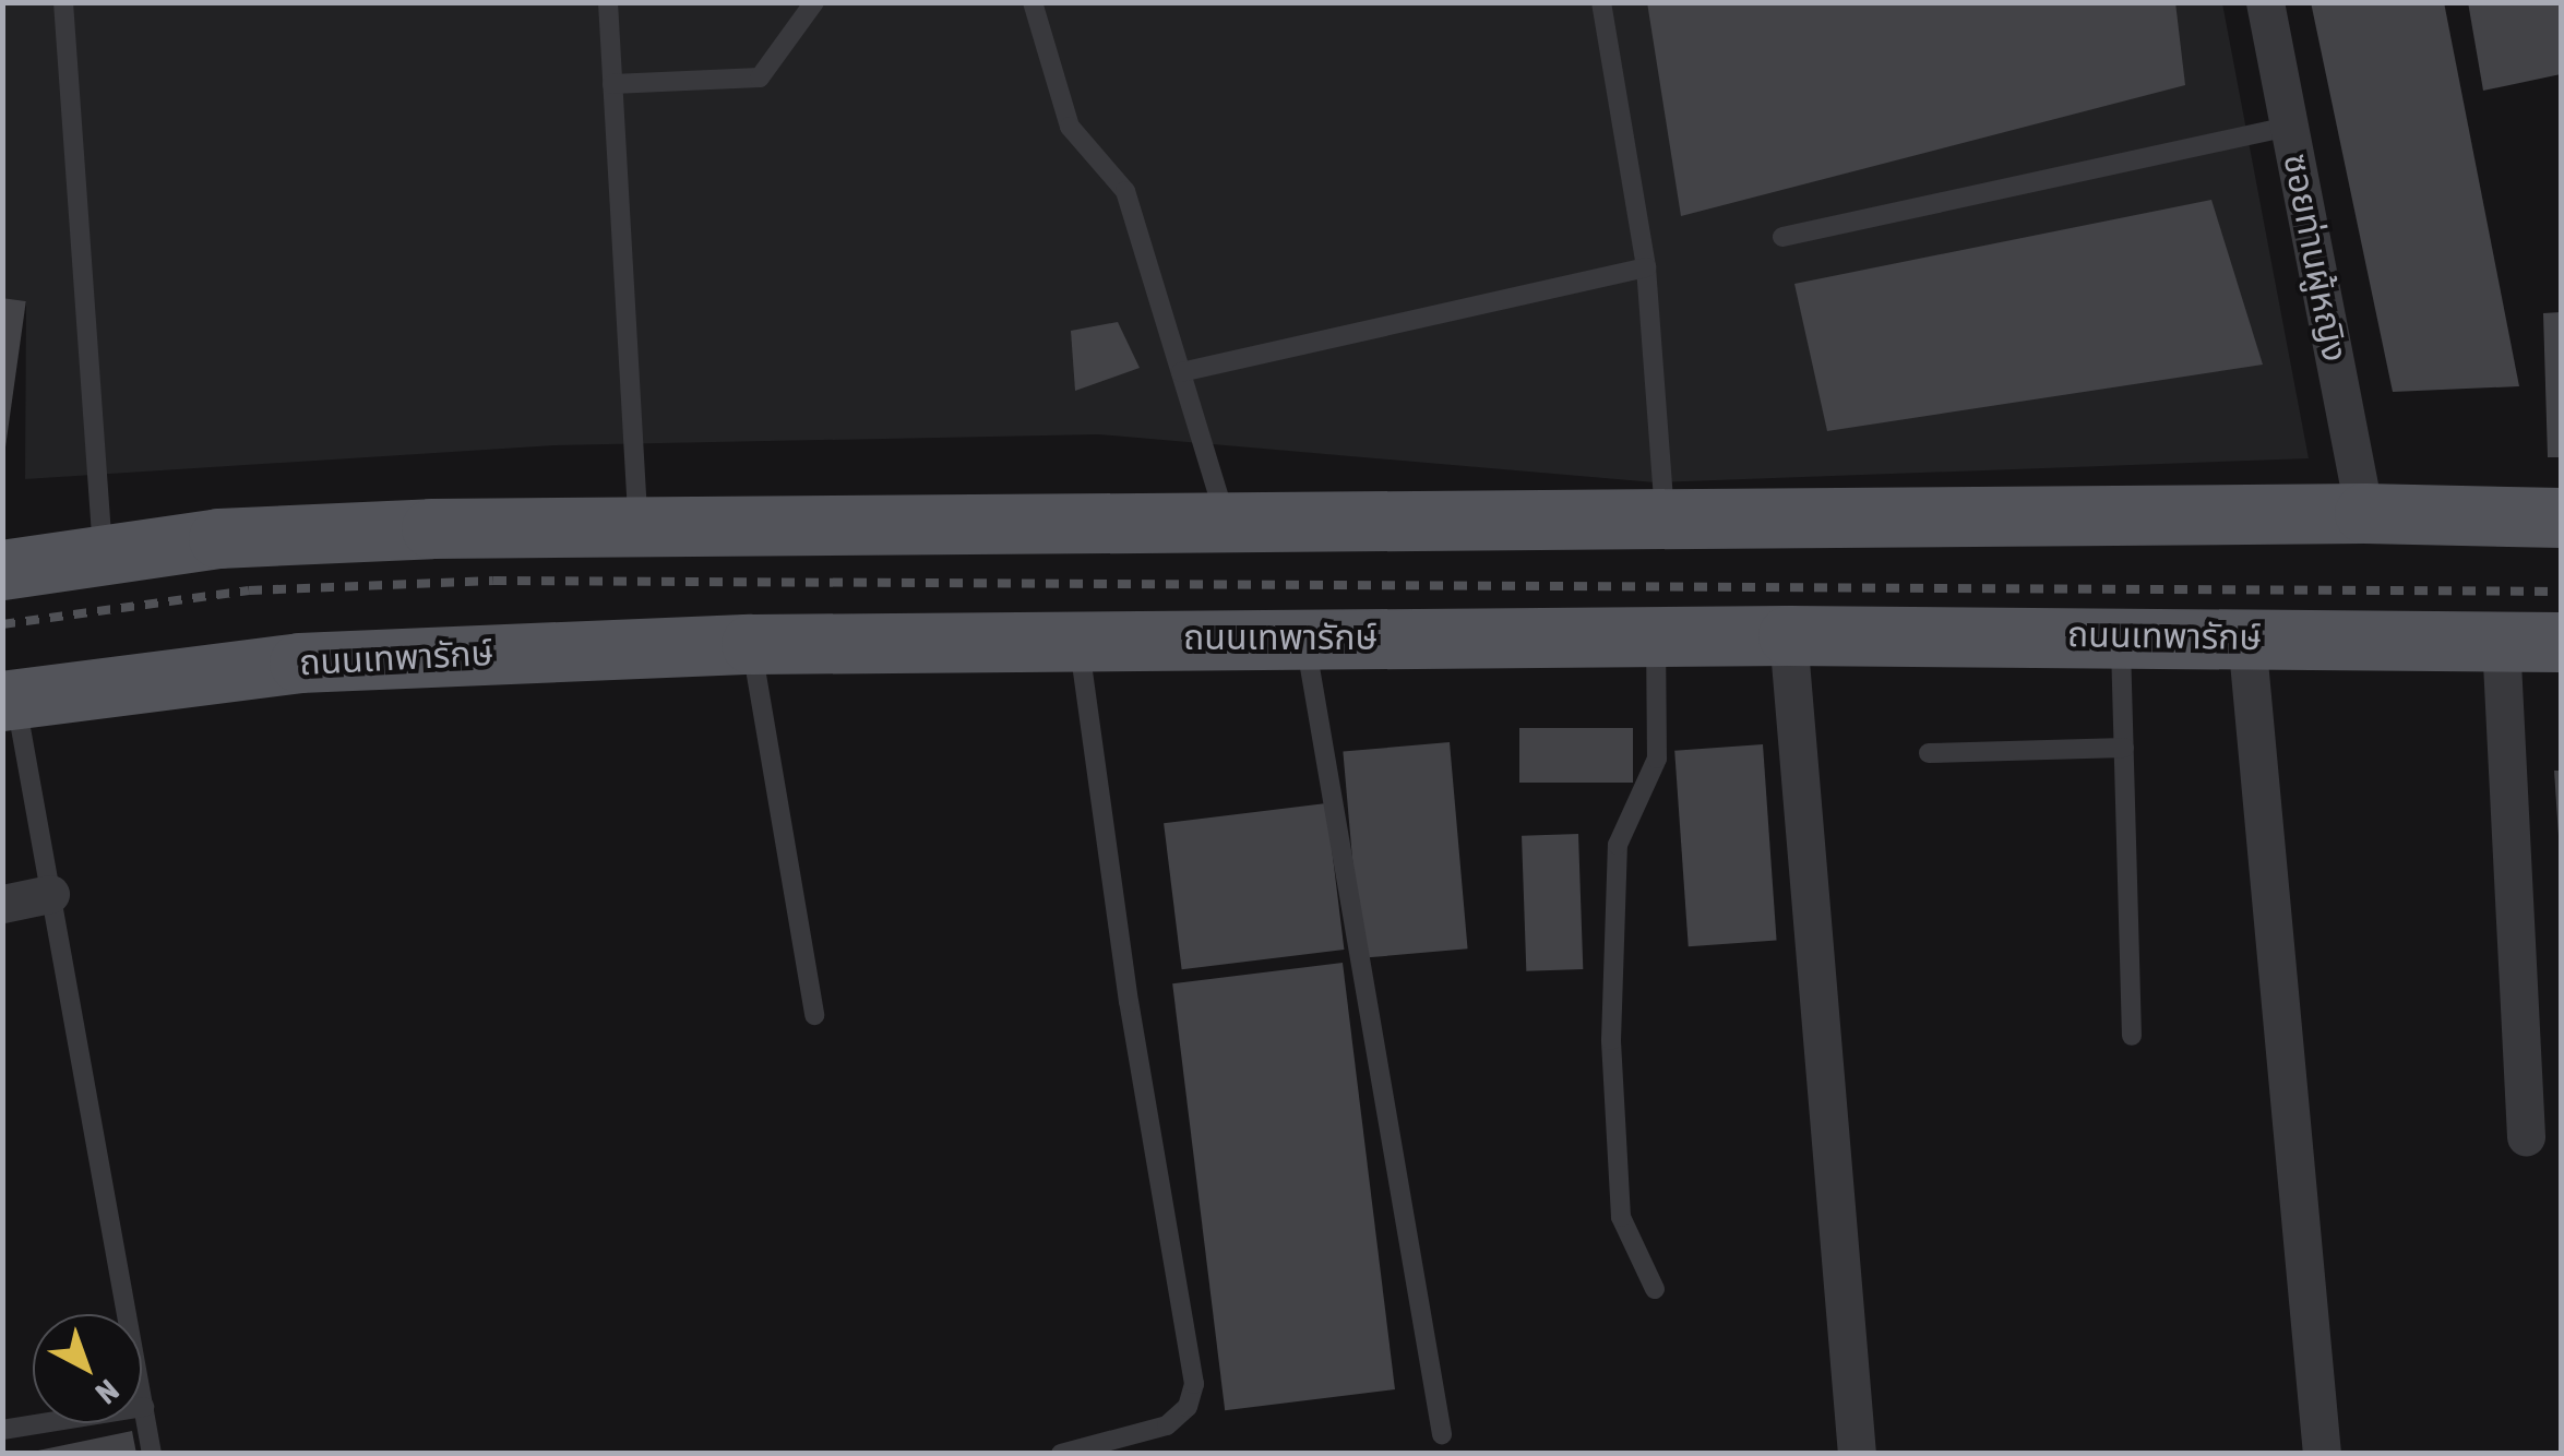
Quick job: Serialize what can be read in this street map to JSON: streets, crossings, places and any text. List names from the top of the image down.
{
  "streets": {
    "main road": ["ถนนเทพารักษ์"],
    "street": ["ซอยท่านผู้หญิง"]
  },
  "north": "bottom right"
}
